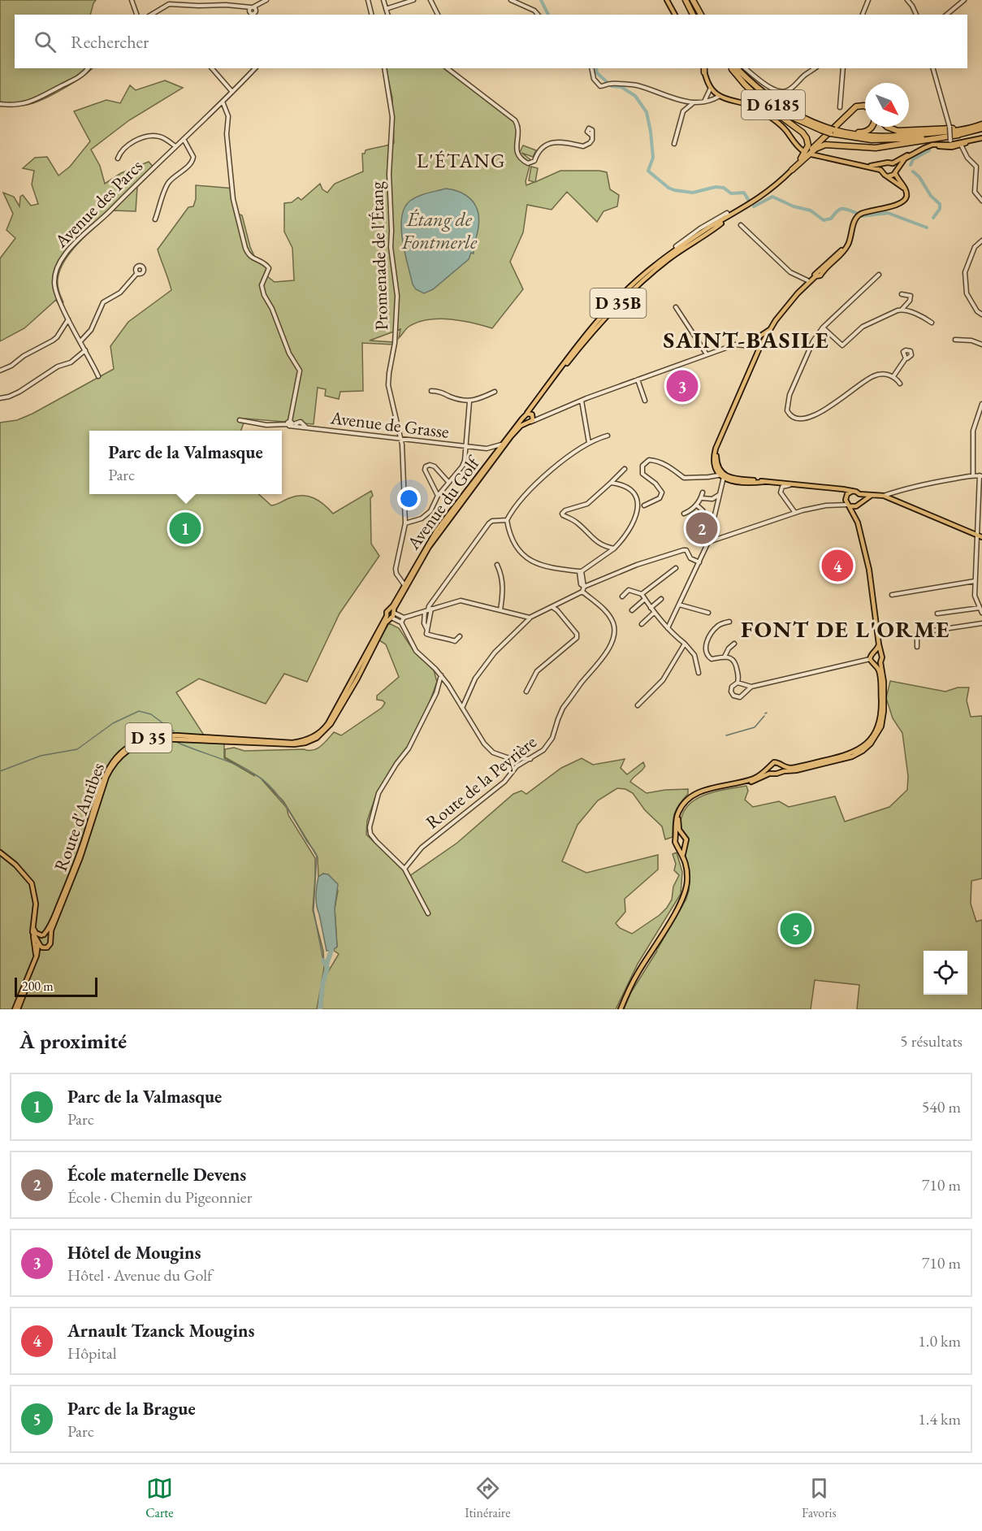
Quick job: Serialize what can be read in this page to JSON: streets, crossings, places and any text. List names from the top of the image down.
{
  "streets": {
    "highway": ["D 6185"],
    "main road": [
      "D 35B",
      "Avenue du Golf",
      "D 35",
      "Route d'Antibes"
    ],
    "street": [
      "Avenue des Parcs",
      "Promenade de l'Étang",
      "Avenue de Grasse",
      "Route de la Peyrière"
    ]
  },
  "crossings": [
    ["Promenade de l'Étang", "Avenue de Grasse"],
    ["D 35B", "Avenue du Golf"],
    ["Avenue de Grasse", "Avenue du Golf"]
  ],
  "districts": ["L'ÉTANG", "SAINT-BASILE", "FONT DE L'ORME"],
  "water": ["Étang de Fontmerle"],
  "scale_bar": "200 m",
  "north": "bottom right",
  "page": {
    "search": "Rechercher",
    "pins": [
      "3",
      "1",
      "2",
      "4",
      "5"
    ],
    "popup": ["Parc de la Valmasque", "Parc"],
    "scale": "200 m",
    "heading": ["À proximité", "5 résultats"],
    "list": [
      {
        "mark": "1",
        "name": "Parc de la Valmasque",
        "note": "Parc",
        "value": "540 m"
      },
      {
        "mark": "2",
        "name": "École maternelle Devens",
        "note": "École · Chemin du Pigeonnier",
        "value": "710 m"
      },
      {
        "mark": "3",
        "name": "Hôtel de Mougins",
        "note": "Hôtel · Avenue du Golf",
        "value": "710 m"
      },
      {
        "mark": "4",
        "name": "Arnault Tzanck Mougins",
        "note": "Hôpital",
        "value": "1.0 km"
      },
      {
        "mark": "5",
        "name": "Parc de la Brague",
        "note": "Parc",
        "value": "1.4 km"
      }
    ],
    "nav": ["Carte", "Itinéraire", "Favoris"]
  }
}
